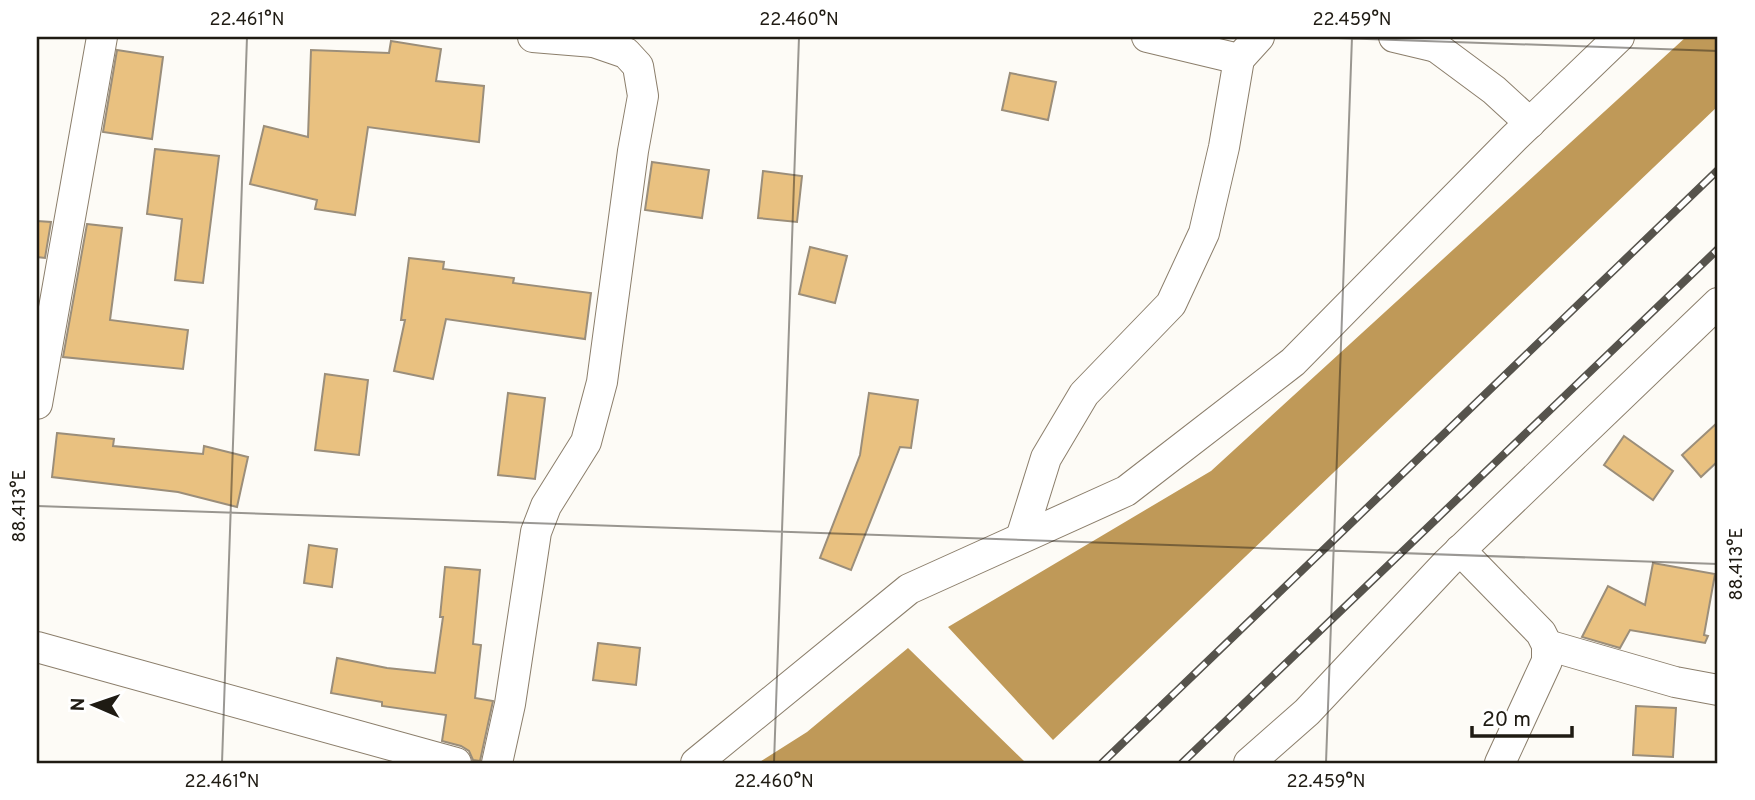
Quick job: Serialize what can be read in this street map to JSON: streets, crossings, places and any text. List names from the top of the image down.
{
  "scale_bar": "20 m",
  "north": "left",
  "coordinates": [
    "22.461°N",
    "22.460°N",
    "22.459°N",
    "88.413°E"
  ]
}
